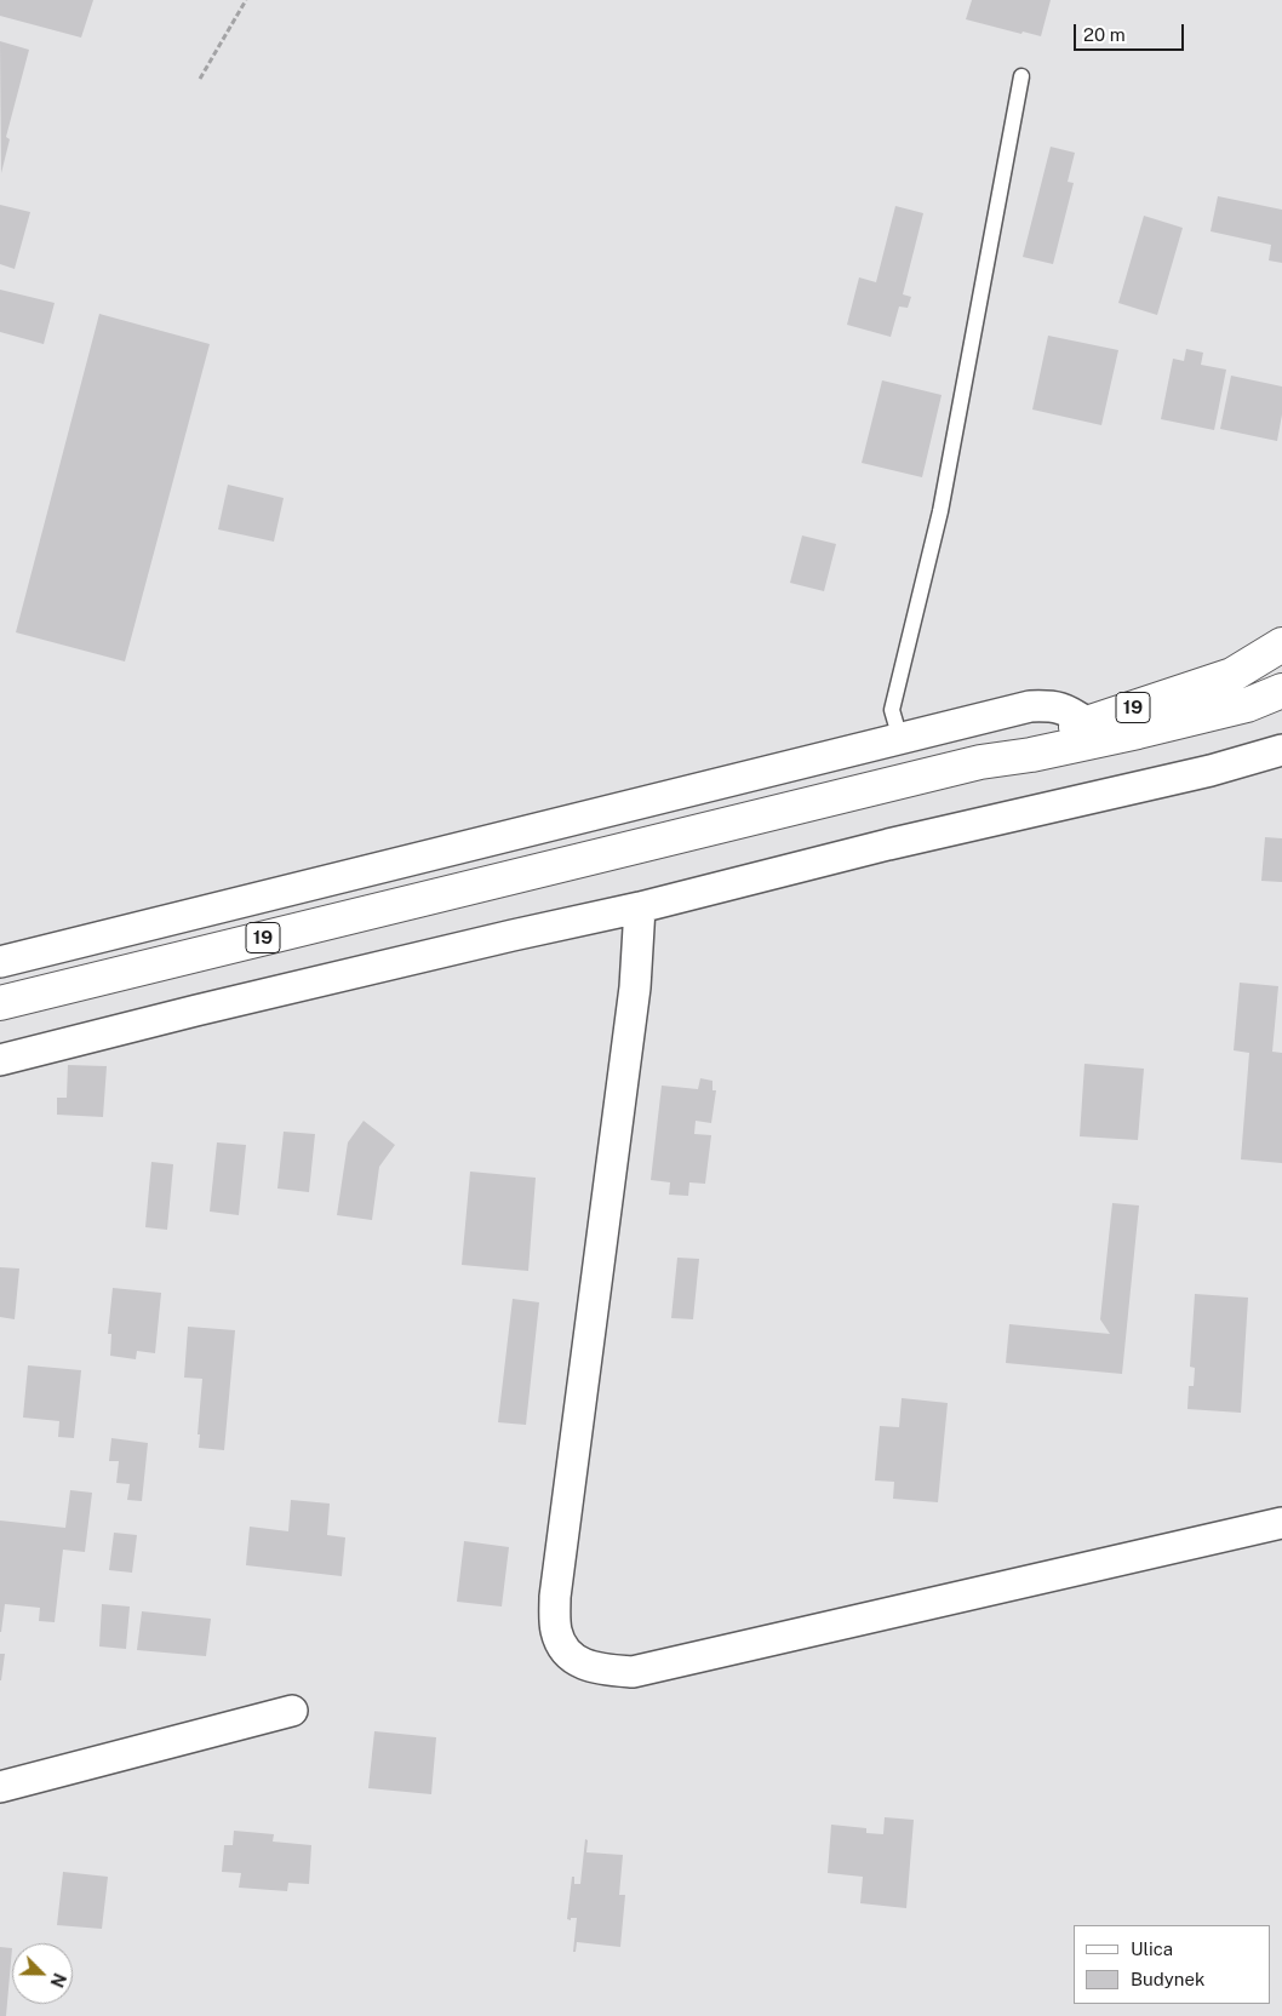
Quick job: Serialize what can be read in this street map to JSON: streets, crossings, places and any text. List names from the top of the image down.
{
  "streets": {
    "highway": ["19"]
  },
  "legend": ["Ulica", "Budynek"],
  "scale_bar": "20 m",
  "north": "bottom right"
}
